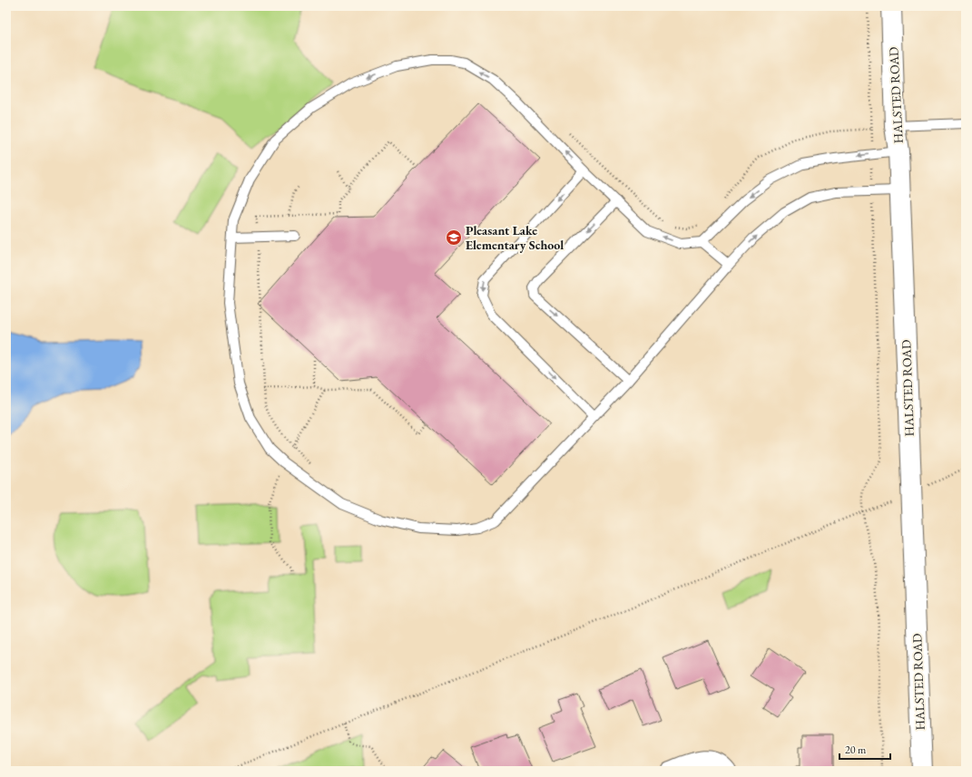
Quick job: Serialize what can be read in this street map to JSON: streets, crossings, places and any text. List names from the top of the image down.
{
  "streets": {
    "street": ["HALSTED ROAD"]
  },
  "places": {
    "school or university": ["Pleasant Lake Elementary School"]
  },
  "scale_bar": "20 m"
}
